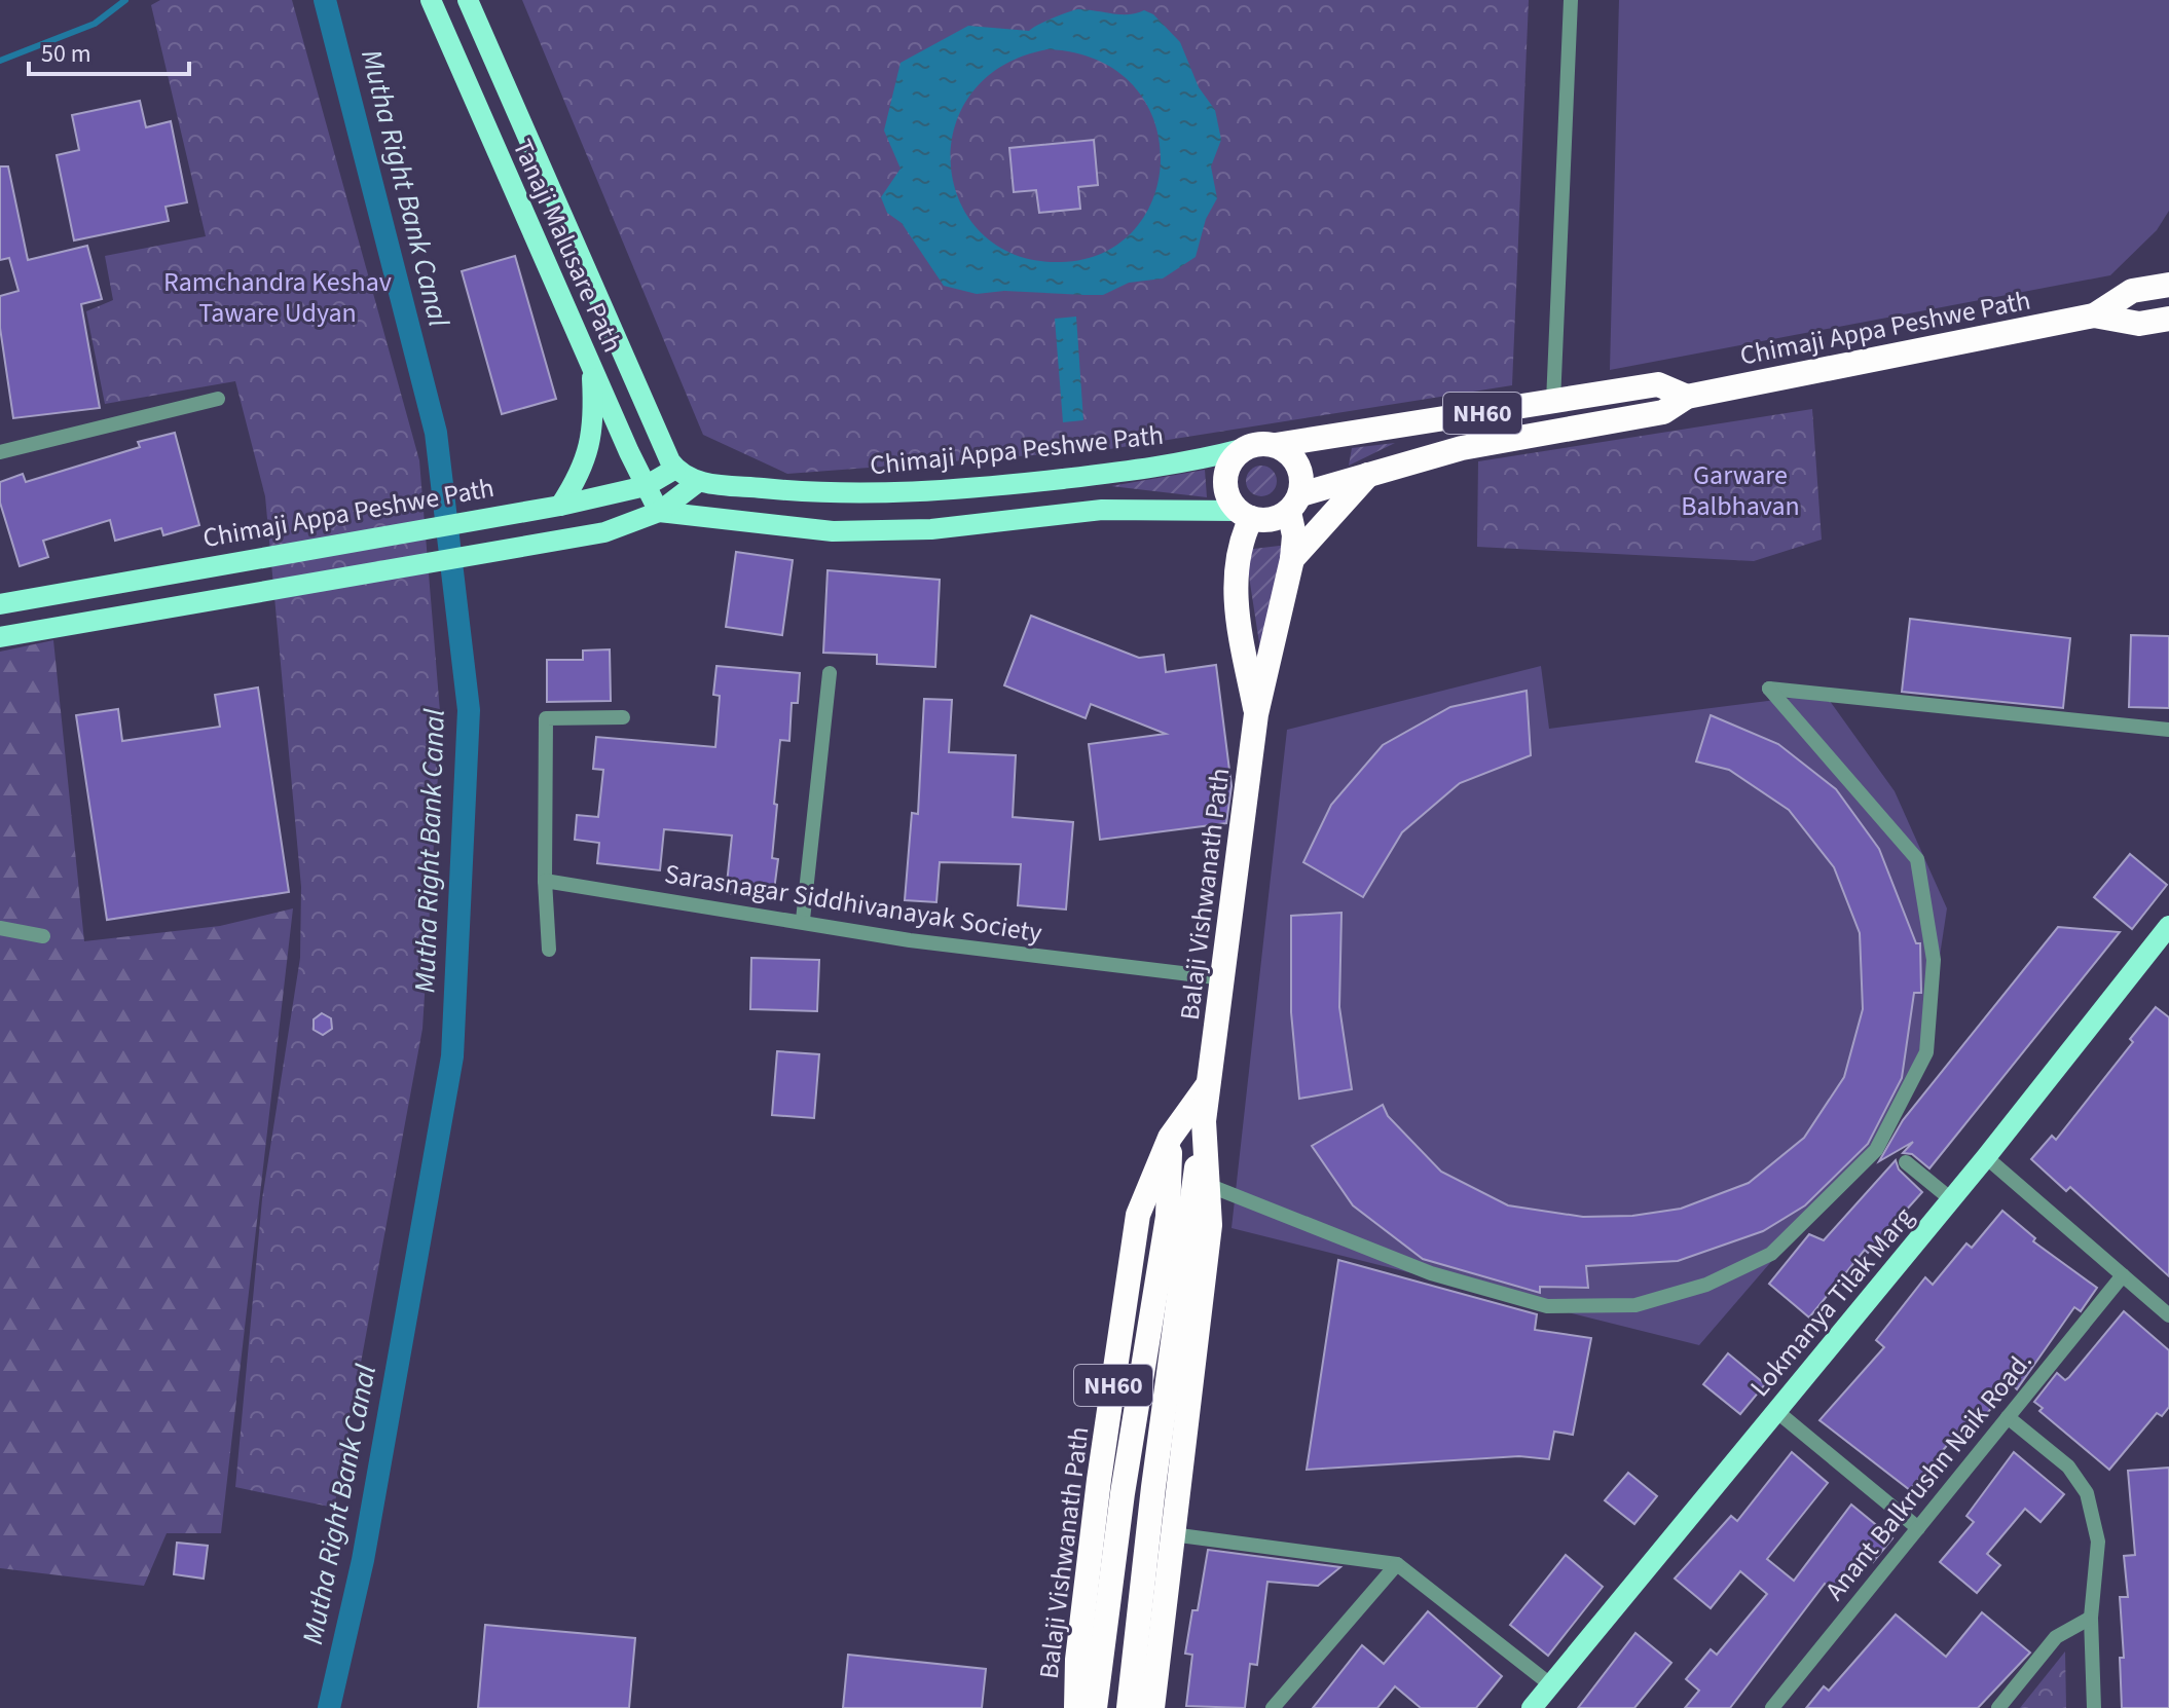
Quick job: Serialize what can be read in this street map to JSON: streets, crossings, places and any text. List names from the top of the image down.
{
  "streets": {
    "highway": ["Chimaji Appa Peshwe Path", "NH60", "Balaji Vishwanath Path"],
    "main road": ["Tanaji Malusare Path", "Lokmanya Tilak Marg"],
    "street": ["Sarasnagar Siddhivanayak Society", "Anant Balkrushn Naik Road."]
  },
  "crossings": [
    ["Tanaji Malusare Path", "Chimaji Appa Peshwe Path"],
    ["Chimaji Appa Peshwe Path", "NH60"],
    ["Chimaji Appa Peshwe Path", "Balaji Vishwanath Path"],
    ["NH60", "Balaji Vishwanath Path"],
    ["Balaji Vishwanath Path", "Sarasnagar Siddhivanayak Society"]
  ],
  "water": ["Mutha Right Bank Canal"],
  "parks": ["Ramchandra Keshav Taware Udyan", "Garware Balbhavan"],
  "scale_bar": "50 m"
}
